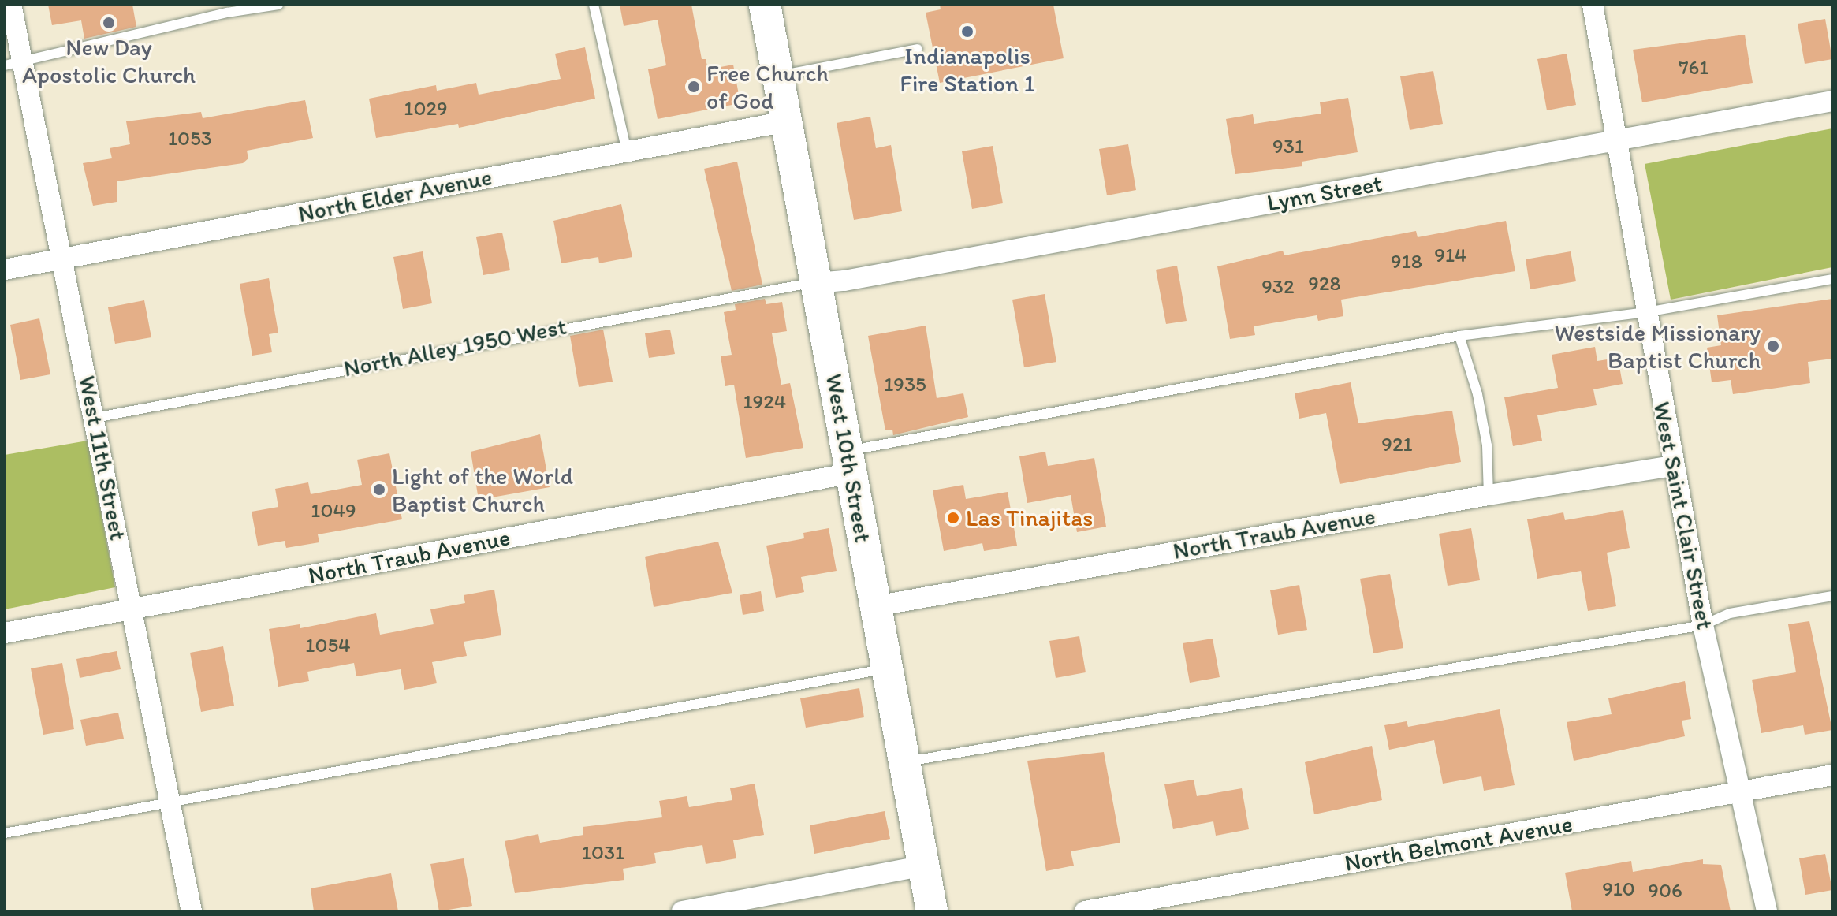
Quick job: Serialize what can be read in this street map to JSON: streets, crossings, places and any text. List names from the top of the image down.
{
  "streets": {
    "main road": ["West 10th Street"],
    "street": [
      "Lynn Street",
      "North Elder Avenue",
      "West 11th Street",
      "West Saint Clair Street",
      "North Traub Avenue",
      "North Belmont Avenue"
    ],
    "lane": ["North Alley 1950 West"]
  },
  "crossings": [
    ["Lynn Street", "North Alley 1950 West"],
    ["Lynn Street", "West 10th Street"],
    ["Lynn Street", "West Saint Clair Street"],
    ["North Elder Avenue", "West 11th Street"],
    ["North Elder Avenue", "West 10th Street"],
    ["North Alley 1950 West", "West 11th Street"],
    ["North Alley 1950 West", "West 10th Street"],
    ["West 11th Street", "North Traub Avenue"],
    ["West 10th Street", "North Traub Avenue"],
    ["West Saint Clair Street", "North Traub Avenue"],
    ["West Saint Clair Street", "North Belmont Avenue"]
  ],
  "places": [
    "New Day Apostolic Church",
    "Indianapolis Fire Station 1",
    "Free Church of God",
    "Westside Missionary Baptist Church",
    "Light of the World Baptist Church",
    "Las Tinajitas"
  ],
  "house_numbers": [
    "761",
    "1029",
    "1053",
    "931",
    "914",
    "918",
    "928",
    "932",
    "1935",
    "1924",
    "921",
    "1049",
    "1054",
    "1031",
    "910",
    "906"
  ]
}
